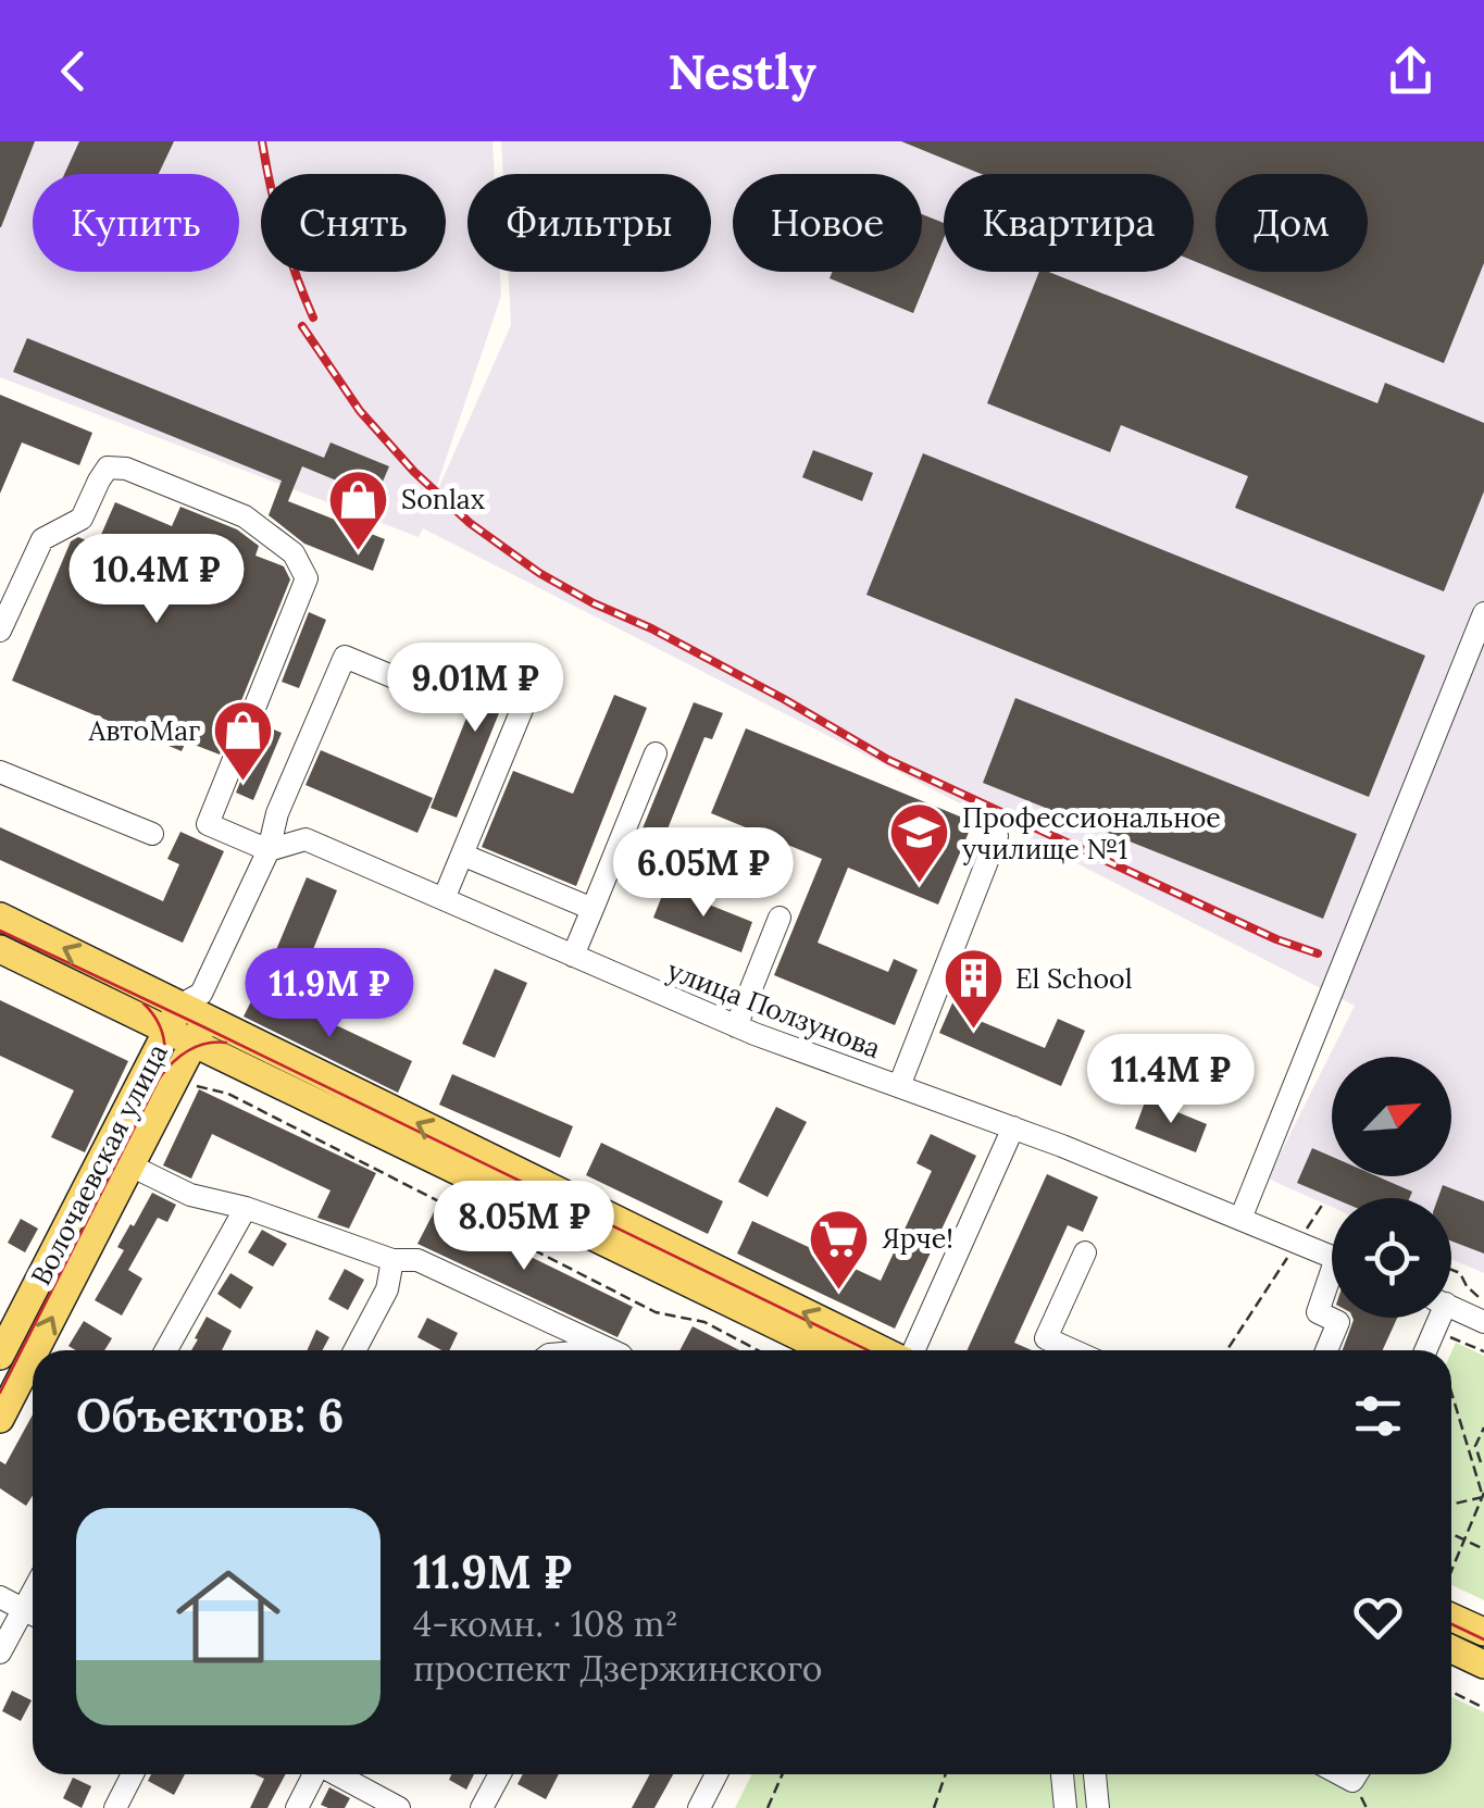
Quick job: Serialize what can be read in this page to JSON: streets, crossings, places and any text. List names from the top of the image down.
{
  "streets": {
    "main road": ["Волочаевская улица"],
    "street": ["улица Ползунова"]
  },
  "places": {
    "shop": ["Sonlax", "АвтоМаг"],
    "school or university": ["Профессиональное училище №1"],
    "building": ["El School"],
    "supermarket": ["Ярче!"]
  },
  "north": "top right",
  "page": {
    "header": "Nestly",
    "chip": [
      "Купить",
      "Снять",
      "Фильтры",
      "Новое",
      "Квартира",
      "Дом"
    ],
    "price": [
      "10.4M ₽",
      "9.01M ₽",
      "6.05M ₽",
      "11.9M ₽",
      "11.4M ₽",
      "8.05M ₽"
    ],
    "heading": "Объектов: 6",
    "list": [
      {
        "name": "11.9M ₽",
        "note": "4-комн. · 108 m² · проспект Дзержинского"
      }
    ]
  }
}
